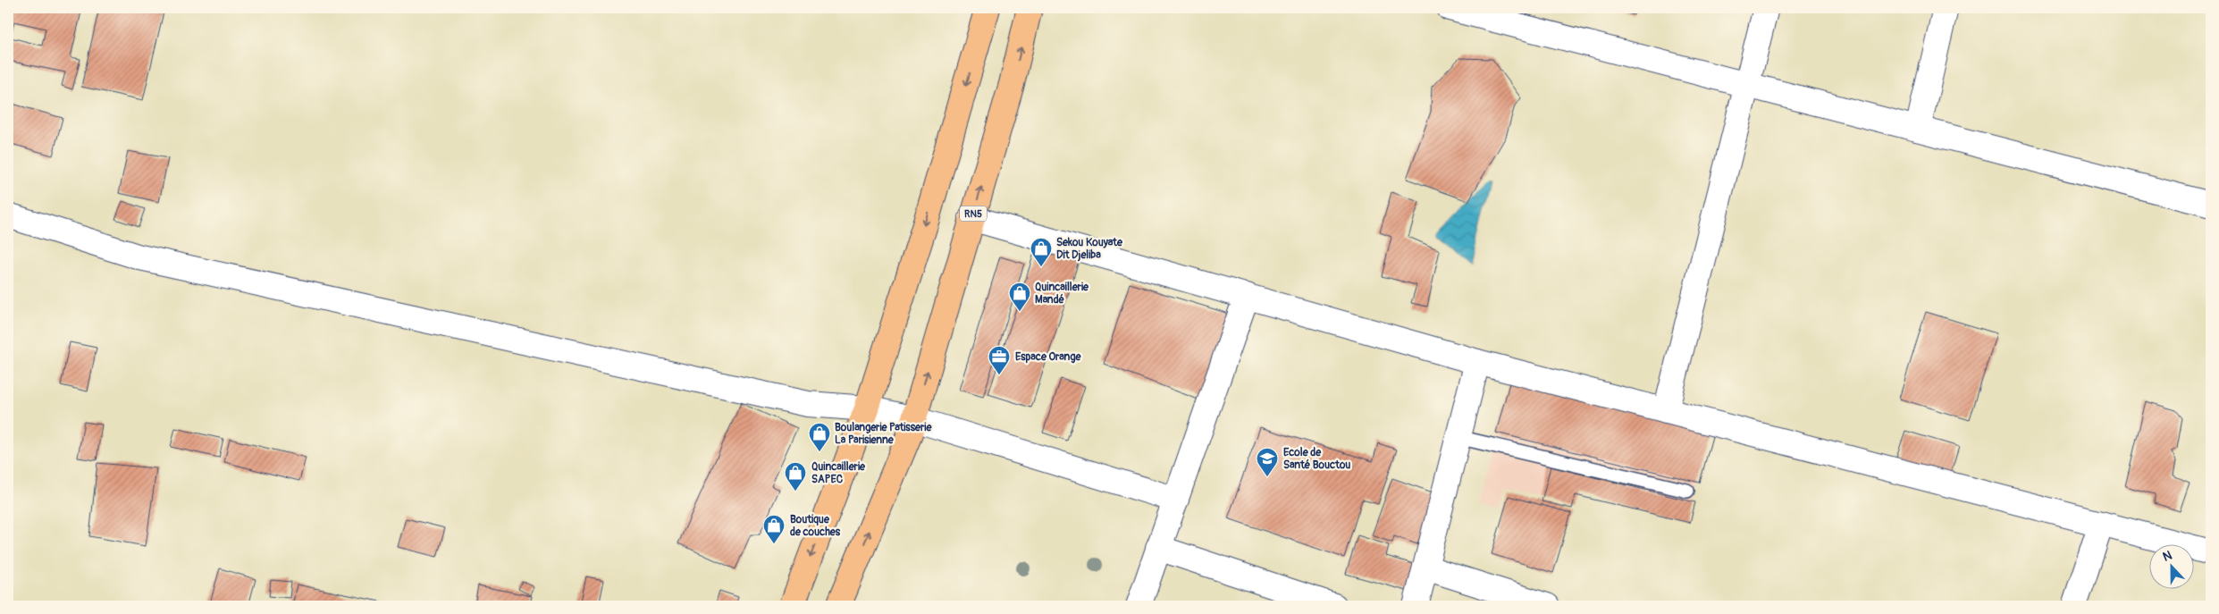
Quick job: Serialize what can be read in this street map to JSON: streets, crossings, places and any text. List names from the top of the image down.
{
  "streets": {
    "highway": ["RN5"]
  },
  "places": {
    "shop": [
      "Sekou Kouyate Dit Djeliba",
      "Quincaillerie Mandé",
      "Boulangerie Patisserie La Parisienne",
      "Quincaillerie SAPEC",
      "Boutique de couches"
    ],
    "office": ["Espace Orange"],
    "school or university": ["Ecole de Santé Bouctou"]
  },
  "north": "top"
}
